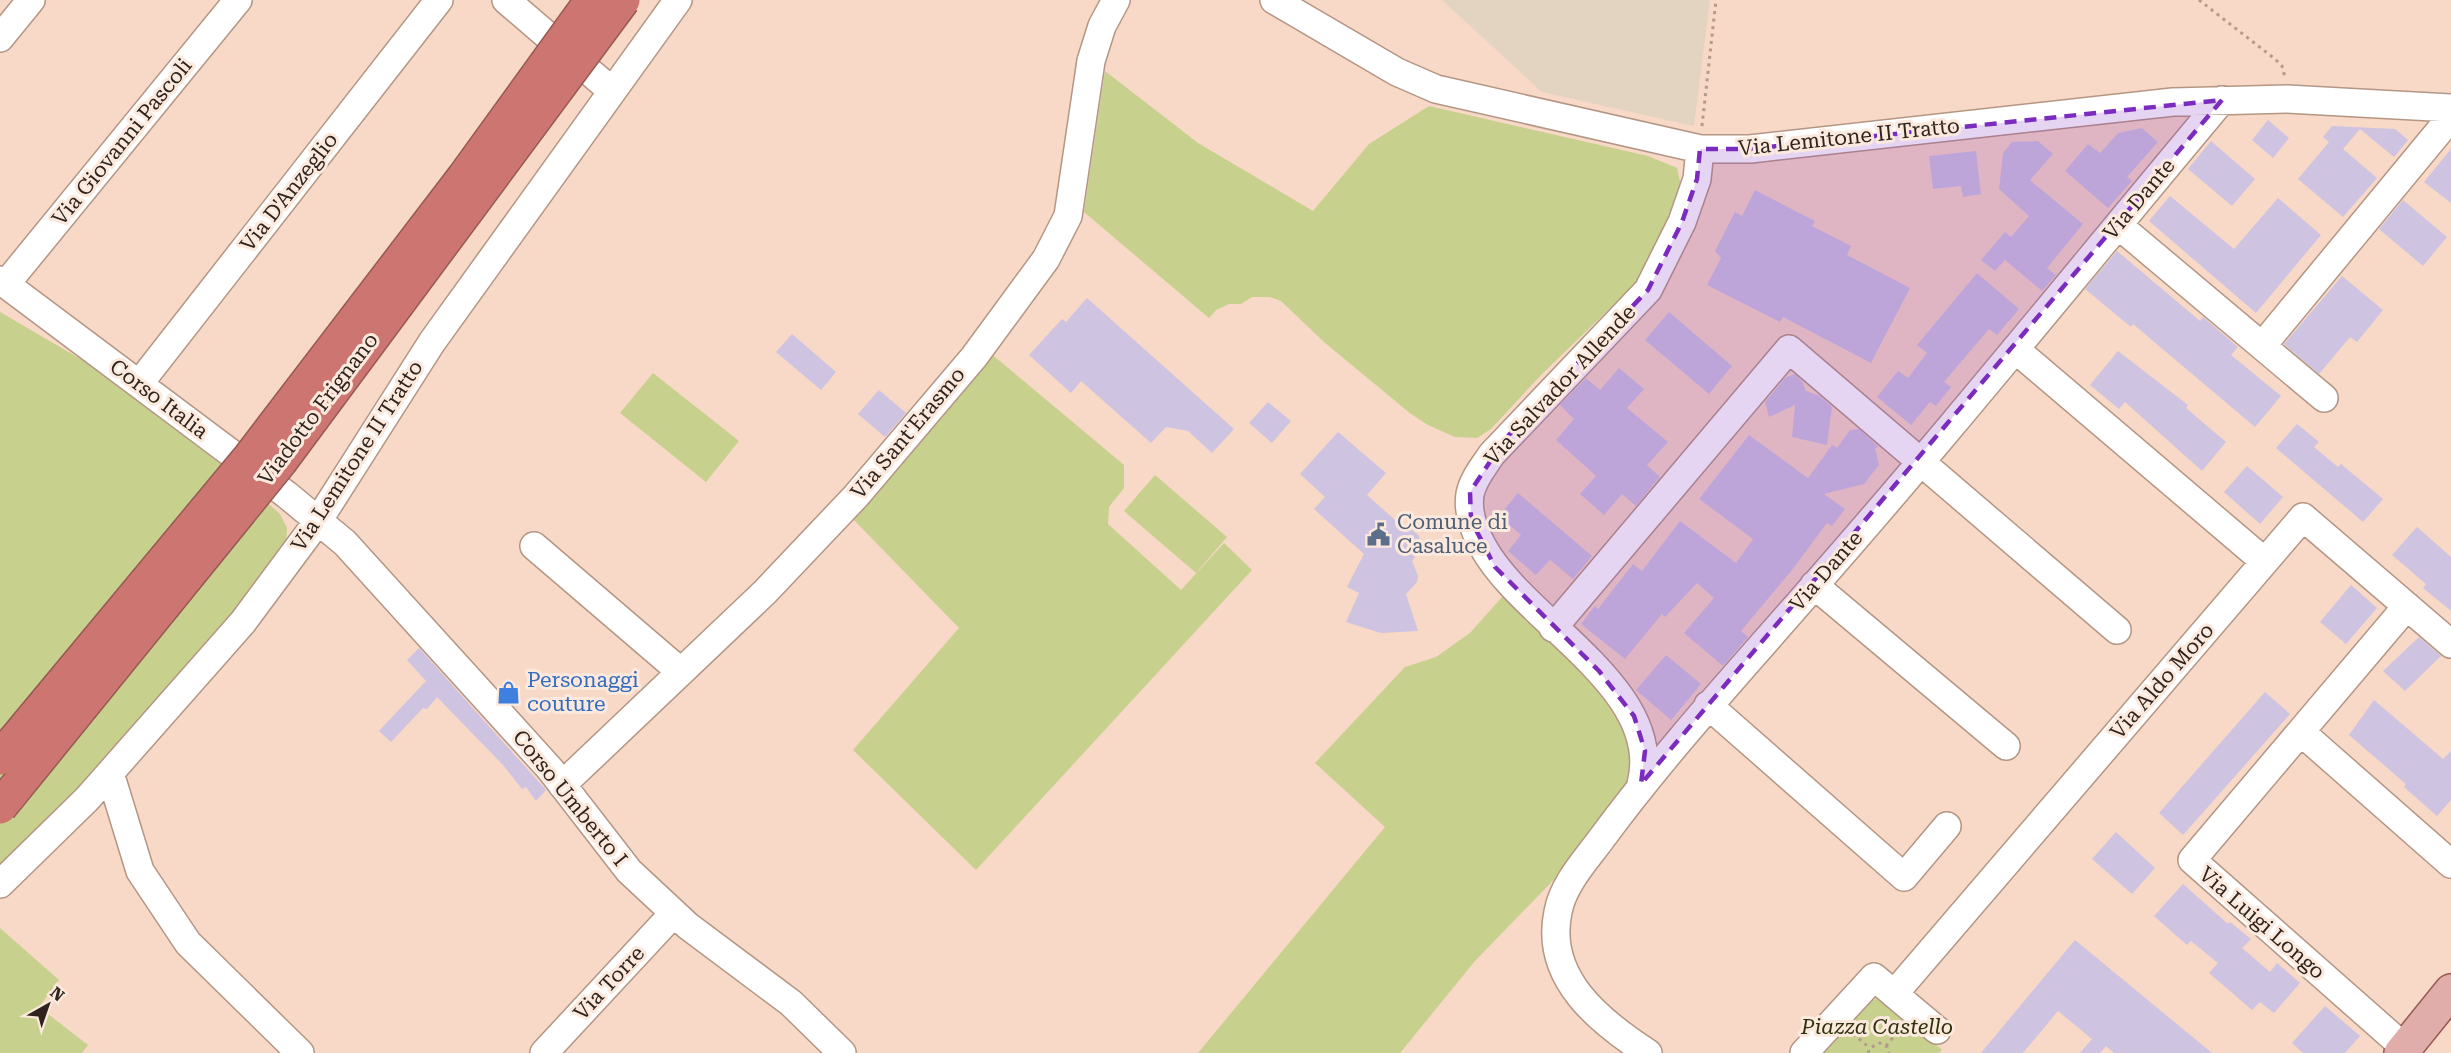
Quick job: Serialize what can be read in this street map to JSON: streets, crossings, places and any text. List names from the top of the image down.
{
  "streets": {
    "highway": ["Viadotto Frignano"],
    "street": [
      "Via Lemitone II Tratto",
      "Via Giovanni Pascoli",
      "Via D'Anzeglio",
      "Via Dante",
      "Via Salvador Allende",
      "Corso Italia",
      "Via Sant'Erasmo",
      "Via Aldo Moro",
      "Corso Umberto I",
      "Via Luigi Longo",
      "Via Torre"
    ]
  },
  "crossings": [
    ["Via Lemitone II Tratto", "Via Dante"],
    ["Via Lemitone II Tratto", "Via Salvador Allende"],
    ["Via Lemitone II Tratto", "Corso Italia"],
    ["Via Lemitone II Tratto", "Corso Umberto I"],
    ["Via Giovanni Pascoli", "Corso Italia"],
    ["Via D'Anzeglio", "Corso Italia"],
    ["Via Dante", "Via Salvador Allende"],
    ["Corso Italia", "Corso Umberto I"],
    ["Via Sant'Erasmo", "Corso Umberto I"],
    ["Corso Umberto I", "Via Torre"]
  ],
  "parks": ["Piazza Castello"],
  "places": {
    "public building": ["Comune di Casaluce"],
    "shop": ["Personaggi couture"]
  },
  "north": "top right"
}
